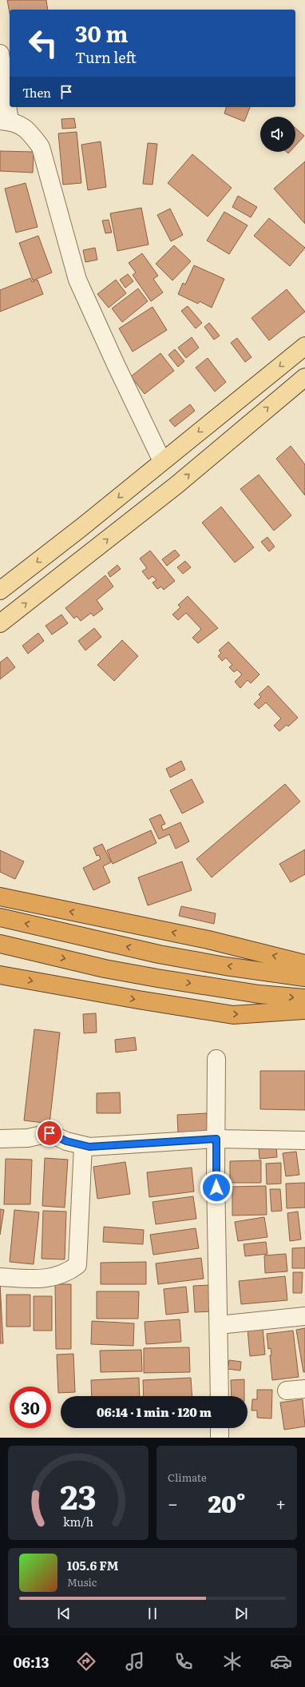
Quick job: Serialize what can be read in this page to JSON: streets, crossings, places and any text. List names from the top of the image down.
{
  "page": {
    "turn": ["30 m", "Turn left"],
    "then": "Then",
    "limit": "30",
    "trip": "06:14 · 1 min · 120 m",
    "tile": "Climate",
    "heat": ["−", "20°", "+"],
    "song": ["105.6 FM", "Music"],
    "tabs": "06:13",
    "gauge": ["23", "km/h"]
  }
}
